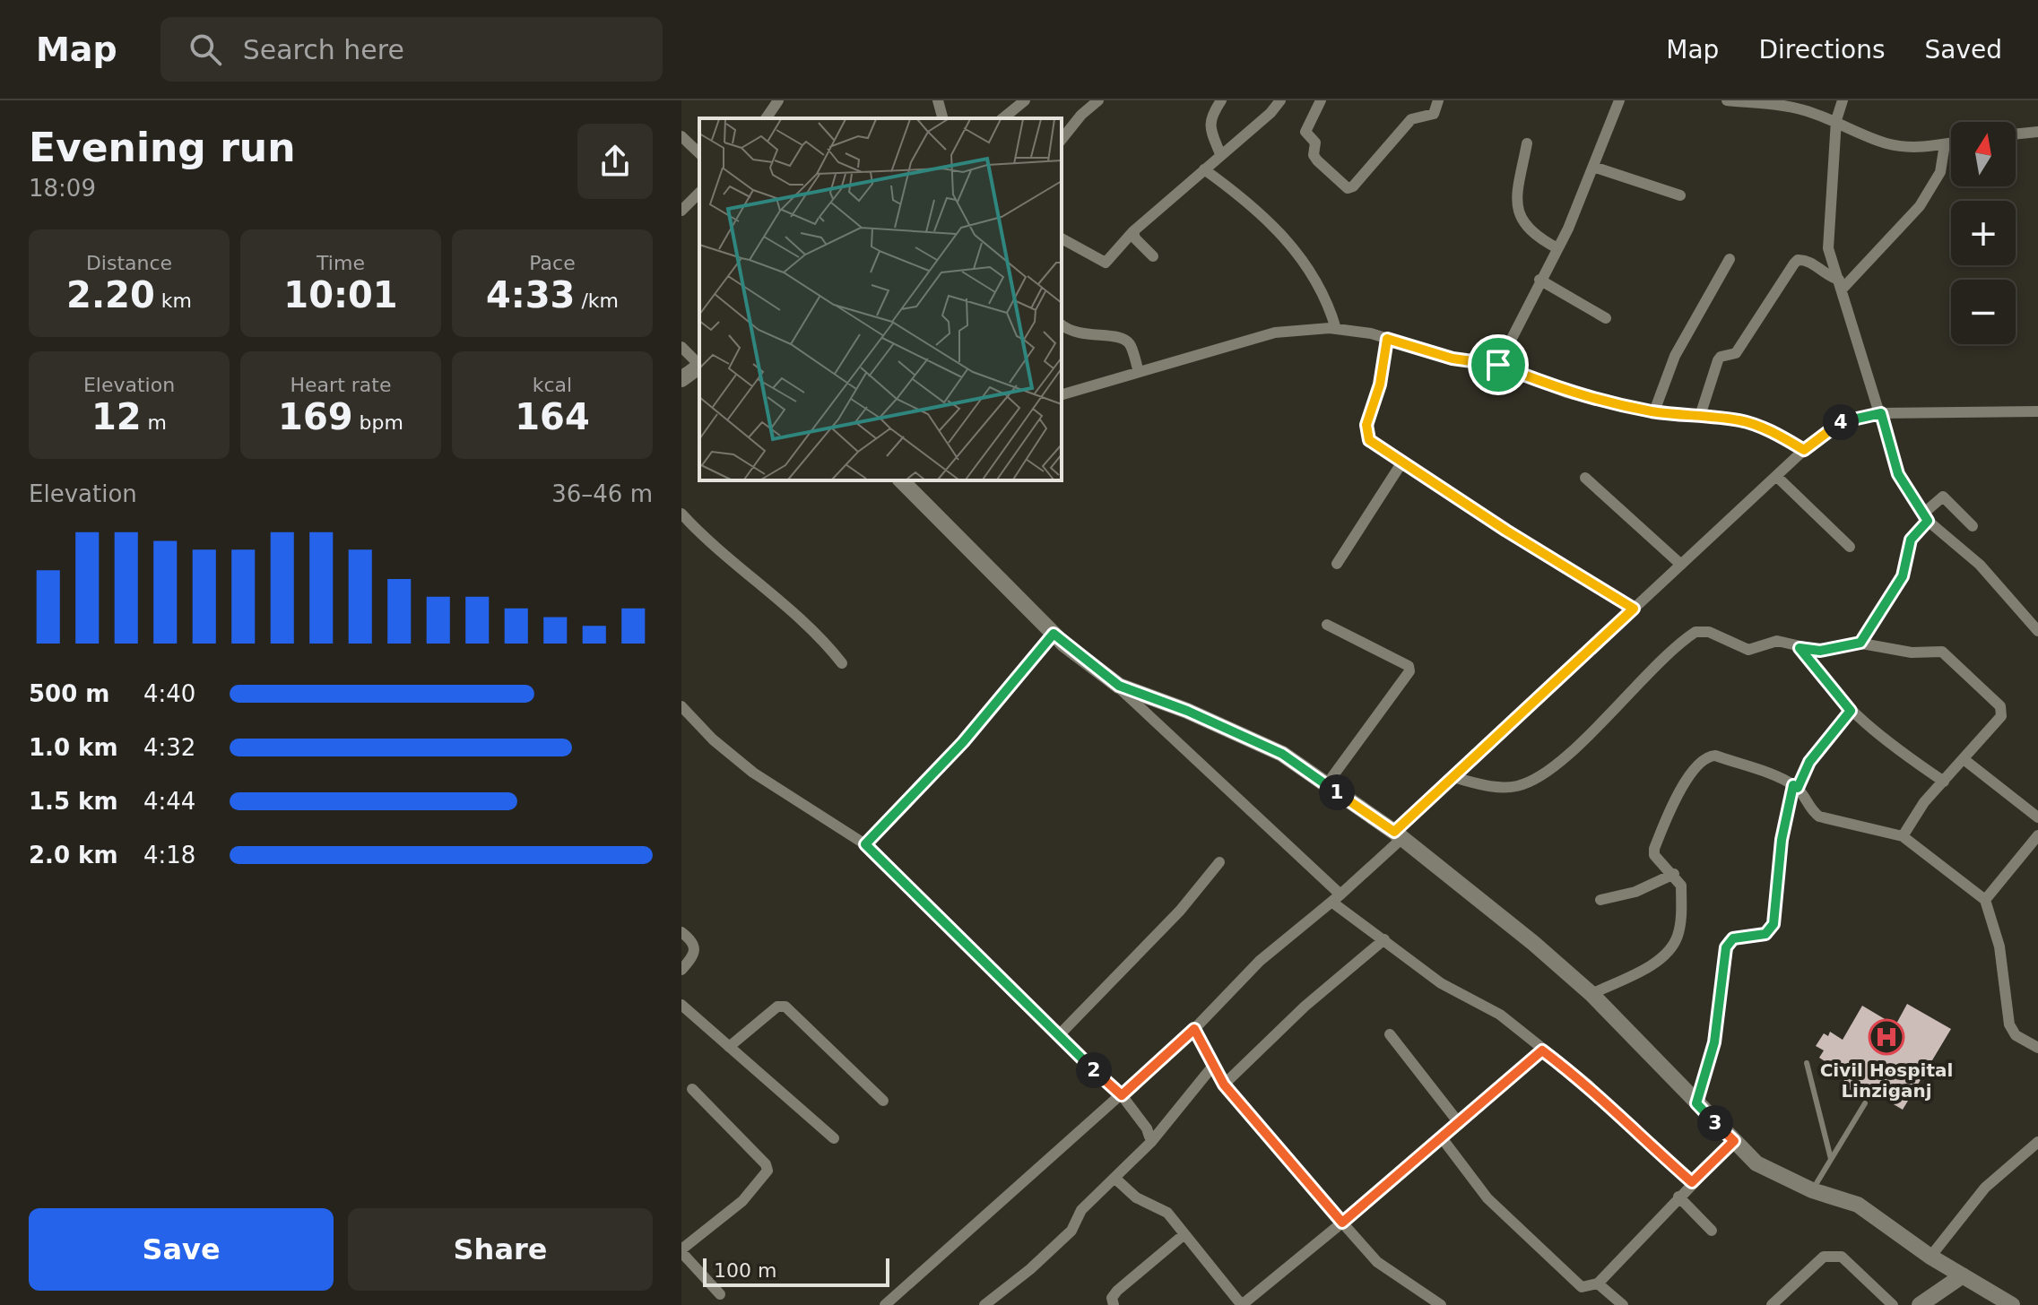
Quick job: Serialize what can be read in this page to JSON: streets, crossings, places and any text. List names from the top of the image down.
{
  "places": {
    "hospital": ["Civil Hospital Linziganj"]
  },
  "scale_bar": "100 m",
  "north": "top",
  "page": {
    "header": "Map",
    "search": "Search here",
    "nav": ["Map", "Directions", "Saved"],
    "heading": ["Evening run", "18:09"],
    "map_buttons": ["+", "−"],
    "stats": [
      ["Distance", "2.20 km"],
      ["Time", "10:01"],
      ["Pace", "4:33 /km"],
      ["Elevation", "12 m"],
      ["Heart rate", "169 bpm"],
      ["kcal", "164"]
    ],
    "pins": [
      "4",
      "1",
      "2",
      "3"
    ],
    "chart": ["Elevation", "36–46 m"],
    "list": [
      {
        "name": "500 m",
        "note": "4:40"
      },
      {
        "name": "1.0 km",
        "note": "4:32"
      },
      {
        "name": "1.5 km",
        "note": "4:44"
      },
      {
        "name": "2.0 km",
        "note": "4:18"
      }
    ],
    "buttons": ["Save", "Share"],
    "scale": "100 m"
  }
}
